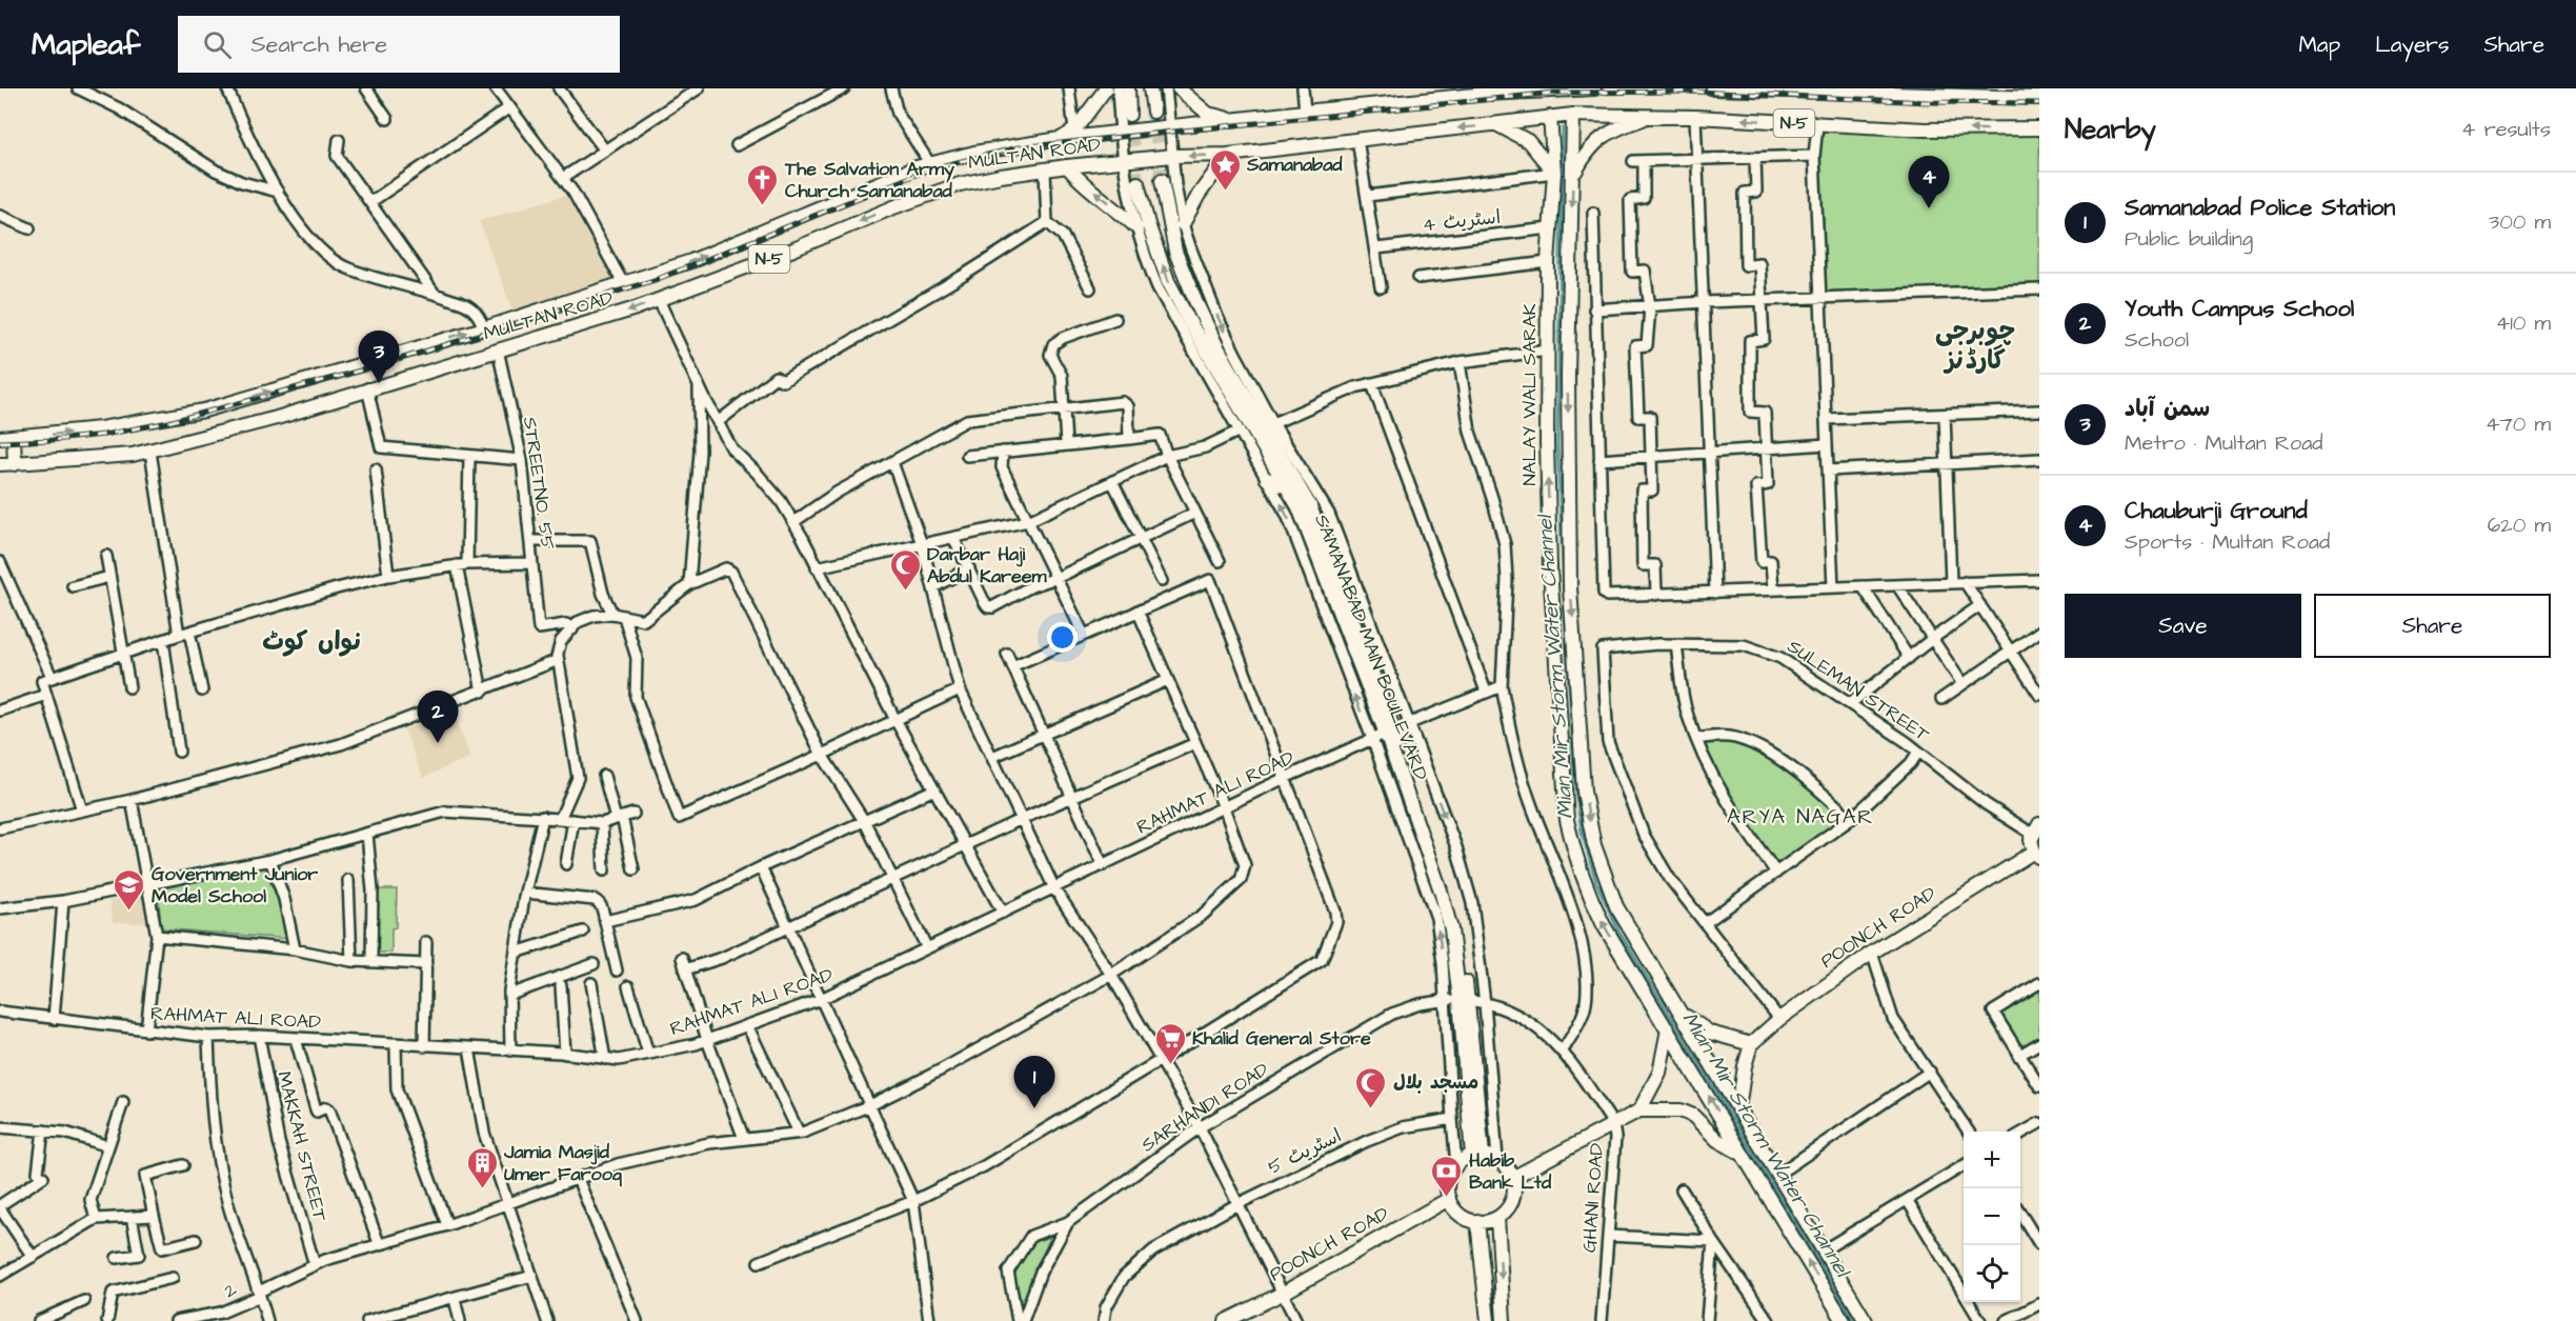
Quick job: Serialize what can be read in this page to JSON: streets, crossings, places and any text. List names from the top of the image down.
{
  "streets": {
    "main road": [
      "N-5",
      "MULTAN ROAD",
      "NALAY WALI SARAK",
      "SAMANABAD MAIN BOULEVARD",
      "POONCH ROAD"
    ],
    "street": [
      "اسٹریٹ 4",
      "STREETNO. 55",
      "SULEMAN STREET",
      "RAHMAT ALI ROAD",
      "SARHANDI ROAD",
      "MAKKAH STREET",
      "اسٹریٹ 5",
      "GHANI ROAD",
      "2"
    ]
  },
  "crossings": [
    ["MULTAN ROAD", "NALAY WALI SARAK"],
    ["MULTAN ROAD", "STREETNO. 55"],
    ["اسٹریٹ 4", "NALAY WALI SARAK"],
    ["SAMANABAD MAIN BOULEVARD", "RAHMAT ALI ROAD"],
    ["SAMANABAD MAIN BOULEVARD", "POONCH ROAD"],
    ["SAMANABAD MAIN BOULEVARD", "SARHANDI ROAD"],
    ["SAMANABAD MAIN BOULEVARD", "GHANI ROAD"],
    ["RAHMAT ALI ROAD", "MAKKAH STREET"],
    ["RAHMAT ALI ROAD", "2"],
    ["SARHANDI ROAD", "GHANI ROAD"],
    ["MAKKAH STREET", "2"]
  ],
  "districts": ["چوبرجی گارڈنز", "نواں کوٹ", "ARYA NAGAR"],
  "water": ["Mian Mir Storm Water Channel"],
  "places": {
    "place": ["Samanabad"],
    "church": ["The Salvation Army Church Samanabad"],
    "mosque": ["Darbar Haji Abdul Kareem", "مسجد بلال"],
    "school or university": ["Government Junior Model School"],
    "supermarket": ["Khalid General Store"],
    "building": ["Jamia Masjid Umer Farooq"],
    "bank": ["Habib Bank Ltd"]
  },
  "page": {
    "header": "Mapleaf",
    "search": "Search here",
    "nav": ["Map", "Layers", "Share"],
    "heading": ["Nearby", "4 results"],
    "pins": [
      "4",
      "3",
      "2",
      "1"
    ],
    "list": [
      {
        "mark": "1",
        "name": "Samanabad Police Station",
        "note": "Public building",
        "value": "300 m"
      },
      {
        "mark": "2",
        "name": "Youth Campus School",
        "note": "School",
        "value": "410 m"
      },
      {
        "mark": "3",
        "name": "سمن آباد",
        "note": "Metro · Multan Road",
        "value": "470 m"
      },
      {
        "mark": "4",
        "name": "Chauburji Ground",
        "note": "Sports · Multan Road",
        "value": "620 m"
      }
    ],
    "buttons": ["Save", "Share"],
    "map_buttons": ["+", "−"]
  }
}
